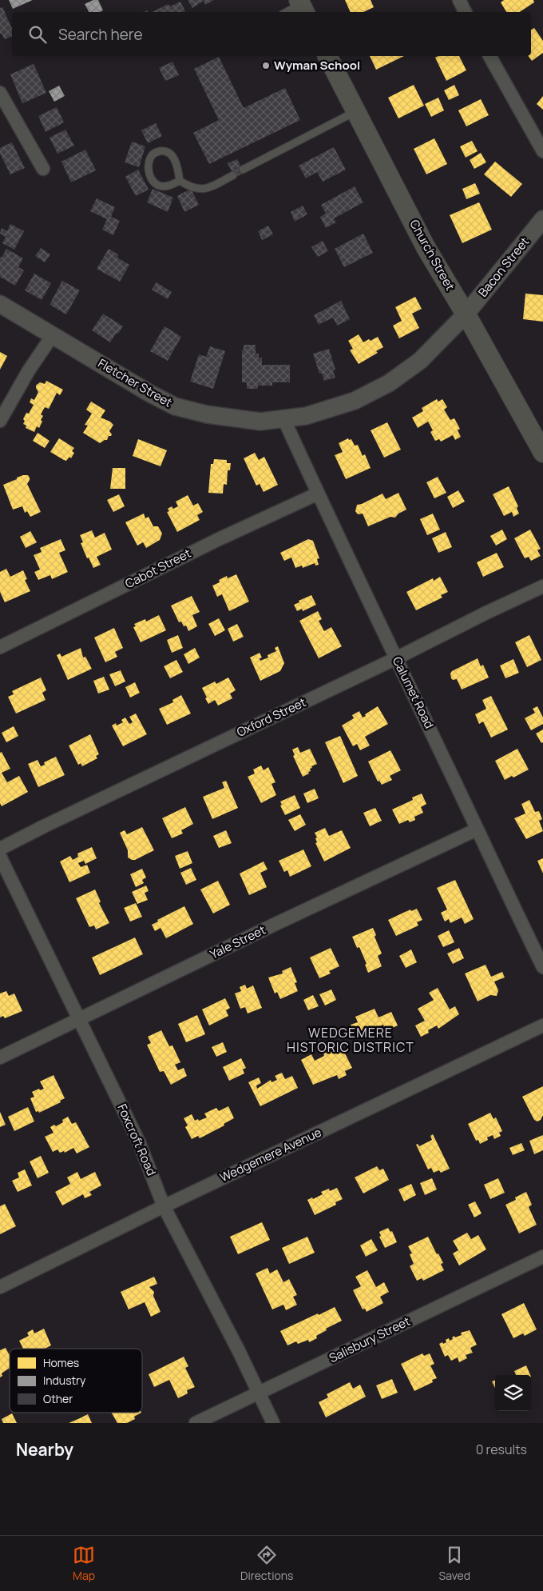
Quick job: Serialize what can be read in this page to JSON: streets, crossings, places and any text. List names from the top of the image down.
{
  "streets": {
    "main road": ["Church Street"],
    "street": [
      "Bacon Street",
      "Fletcher Street",
      "Cabot Street",
      "Calumet Road",
      "Oxford Street",
      "Yale Street",
      "Foxcroft Road",
      "Wedgemere Avenue",
      "Salisbury Street"
    ]
  },
  "crossings": [
    ["Church Street", "Bacon Street"],
    ["Church Street", "Fletcher Street"],
    ["Bacon Street", "Fletcher Street"],
    ["Fletcher Street", "Calumet Road"],
    ["Cabot Street", "Calumet Road"],
    ["Calumet Road", "Oxford Street"],
    ["Calumet Road", "Yale Street"],
    ["Yale Street", "Foxcroft Road"],
    ["Foxcroft Road", "Wedgemere Avenue"],
    ["Foxcroft Road", "Salisbury Street"]
  ],
  "districts": ["WEDGEMERE HISTORIC DISTRICT"],
  "places": ["Wyman School"],
  "legend": ["Homes", "Industry", "Other"],
  "page": {
    "search": "Search here",
    "heading": ["Nearby", "0 results"],
    "nav": ["Map", "Directions", "Saved"]
  }
}
